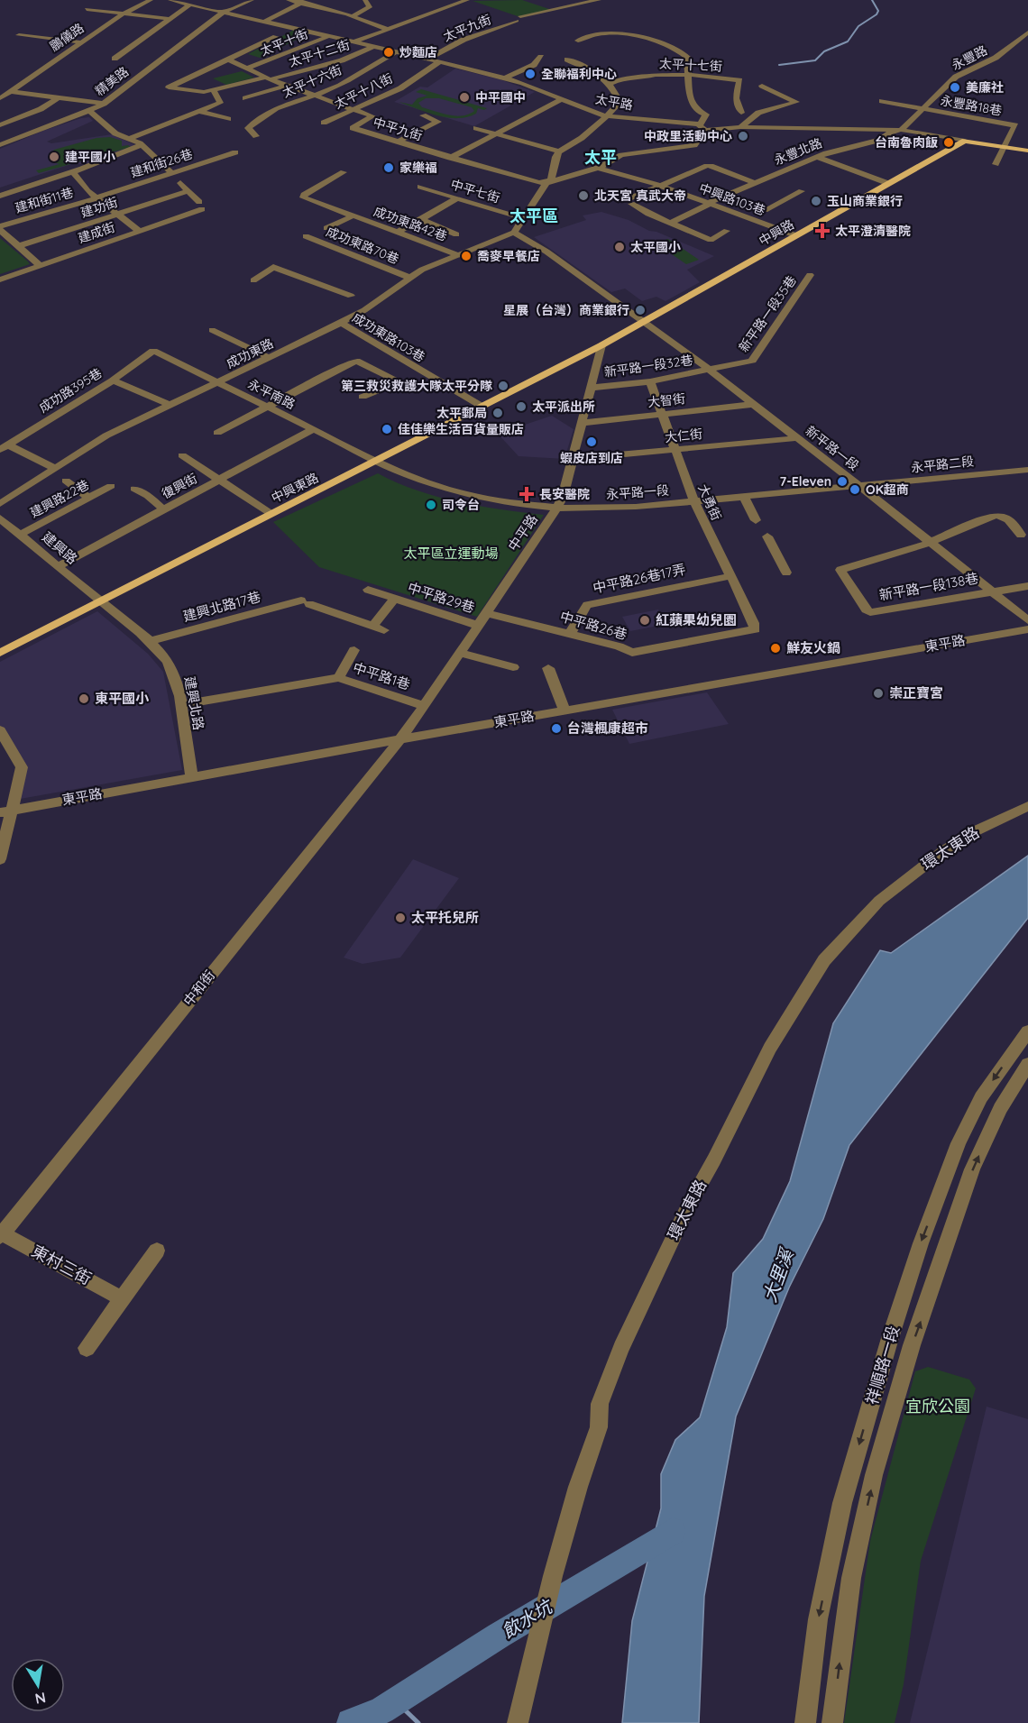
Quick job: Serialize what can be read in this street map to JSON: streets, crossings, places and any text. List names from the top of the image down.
{
  "streets": {
    "main road": ["太平路", "中興路", "中興東路"],
    "street": [
      "太平九街",
      "鵬儀路",
      "太平十街",
      "太平十二街",
      "永豐路",
      "太平十七街",
      "精美路",
      "太平十六街",
      "太平十八街",
      "永豐路18巷",
      "中平九街",
      "永豐北路",
      "建和街26巷",
      "中平七街",
      "中興路103巷",
      "建和街11巷",
      "建功街",
      "成功東路42巷",
      "建成街",
      "成功東路70巷",
      "新平路一段35巷",
      "成功東路103巷",
      "成功東路",
      "新平路一段32巷",
      "成功路395巷",
      "永平南路",
      "大智街",
      "大仁街",
      "新平路一段",
      "永平路二段",
      "復興街",
      "永平路一段",
      "建興路22巷",
      "大勇街",
      "中平路",
      "建興路",
      "中平路26巷17弄",
      "新平路一段138巷",
      "中平路29巷",
      "建興北路17巷",
      "中平路26巷",
      "東平路",
      "中平路1巷",
      "建興北路",
      "環太東路",
      "中和街",
      "東村三街",
      "祥順路一段"
    ]
  },
  "crossings": [
    ["太平九街", "太平路"],
    ["太平十街", "太平路"],
    ["太平十街", "中平九街"],
    ["太平十二街", "太平路"],
    ["太平十二街", "中平九街"],
    ["永豐路", "太平路"],
    ["永豐路", "永豐路18巷"],
    ["永豐路", "永豐北路"],
    ["精美路", "太平路"],
    ["太平十六街", "太平路"],
    ["太平十六街", "中平九街"],
    ["太平十八街", "太平路"],
    ["太平十八街", "中平九街"],
    ["太平路", "永豐路18巷"],
    ["太平路", "永豐北路"],
    ["太平路", "中興路"],
    ["永豐北路", "中興路103巷"],
    ["建和街26巷", "建和街11巷"],
    ["中興路103巷", "中興路"],
    ["建功街", "建成街"],
    ["成功東路42巷", "成功東路"],
    ["中興路", "新平路一段"],
    ["中興路", "中興東路"],
    ["中興路", "中平路"],
    ["成功東路70巷", "成功東路"],
    ["新平路一段35巷", "新平路一段32巷"],
    ["新平路一段35巷", "新平路一段"],
    ["成功東路103巷", "成功東路"],
    ["成功東路103巷", "中興東路"],
    ["成功東路", "永平南路"],
    ["成功東路", "新平路一段"],
    ["新平路一段32巷", "新平路一段"],
    ["新平路一段32巷", "大勇街"],
    ["新平路一段32巷", "中平路"],
    ["成功路395巷", "永平南路"],
    ["永平南路", "復興街"],
    ["永平南路", "中興東路"],
    ["永平南路", "永平路一段"],
    ["大智街", "新平路一段"],
    ["大智街", "大勇街"],
    ["大智街", "中平路"],
    ["大仁街", "新平路一段"],
    ["大仁街", "大勇街"],
    ["大仁街", "中平路"],
    ["新平路一段", "永平路二段"],
    ["新平路一段", "永平路一段"],
    ["新平路一段", "新平路一段138巷"],
    ["永平路二段", "永平路一段"],
    ["復興街", "建興路"],
    ["中興東路", "永平路一段"],
    ["中興東路", "中平路"],
    ["中興東路", "建興路"],
    ["中興東路", "建興北路"],
    ["永平路一段", "大勇街"],
    ["永平路一段", "中平路"],
    ["建興路22巷", "建興路"],
    ["大勇街", "中平路26巷17弄"],
    ["大勇街", "中平路26巷"],
    ["中平路", "中平路29巷"],
    ["中平路", "中平路26巷"],
    ["中平路", "東平路"],
    ["中平路", "中平路1巷"],
    ["中平路", "中和街"],
    ["建興路", "建興北路"],
    ["中平路26巷17弄", "中平路26巷"],
    ["中平路29巷", "建興北路17巷"],
    ["建興北路17巷", "建興北路"],
    ["東平路", "建興北路"],
    ["東平路", "中和街"],
    ["中平路1巷", "建興北路"],
    ["中和街", "東村三街"]
  ],
  "districts": ["太平", "太平區"],
  "water": ["大里溪", "飲水坑"],
  "parks": ["太平區立運動場", "宜欣公園"],
  "places": {
    "other": [
      "炒麵店",
      "全聯福利中心",
      "美廉社",
      "中平國中",
      "中政里活動中心",
      "台南魯肉飯",
      "建平國小",
      "家樂福",
      "北天宮 真武大帝",
      "玉山商業銀行",
      "太平國小",
      "喬麥早餐店",
      "星展（台灣）商業銀行",
      "第三救災救護大隊太平分隊",
      "太平派出所",
      "太平郵局",
      "佳佳樂生活百貨量販店",
      "蝦皮店到店",
      "7-Eleven",
      "OK超商",
      "司令台",
      "紅蘋果幼兒園",
      "鮮友火鍋",
      "崇正寶宮",
      "東平國小",
      "台灣楓康超市",
      "太平托兒所"
    ],
    "health": ["太平澄清醫院", "長安醫院"]
  },
  "north": "bottom"
}
